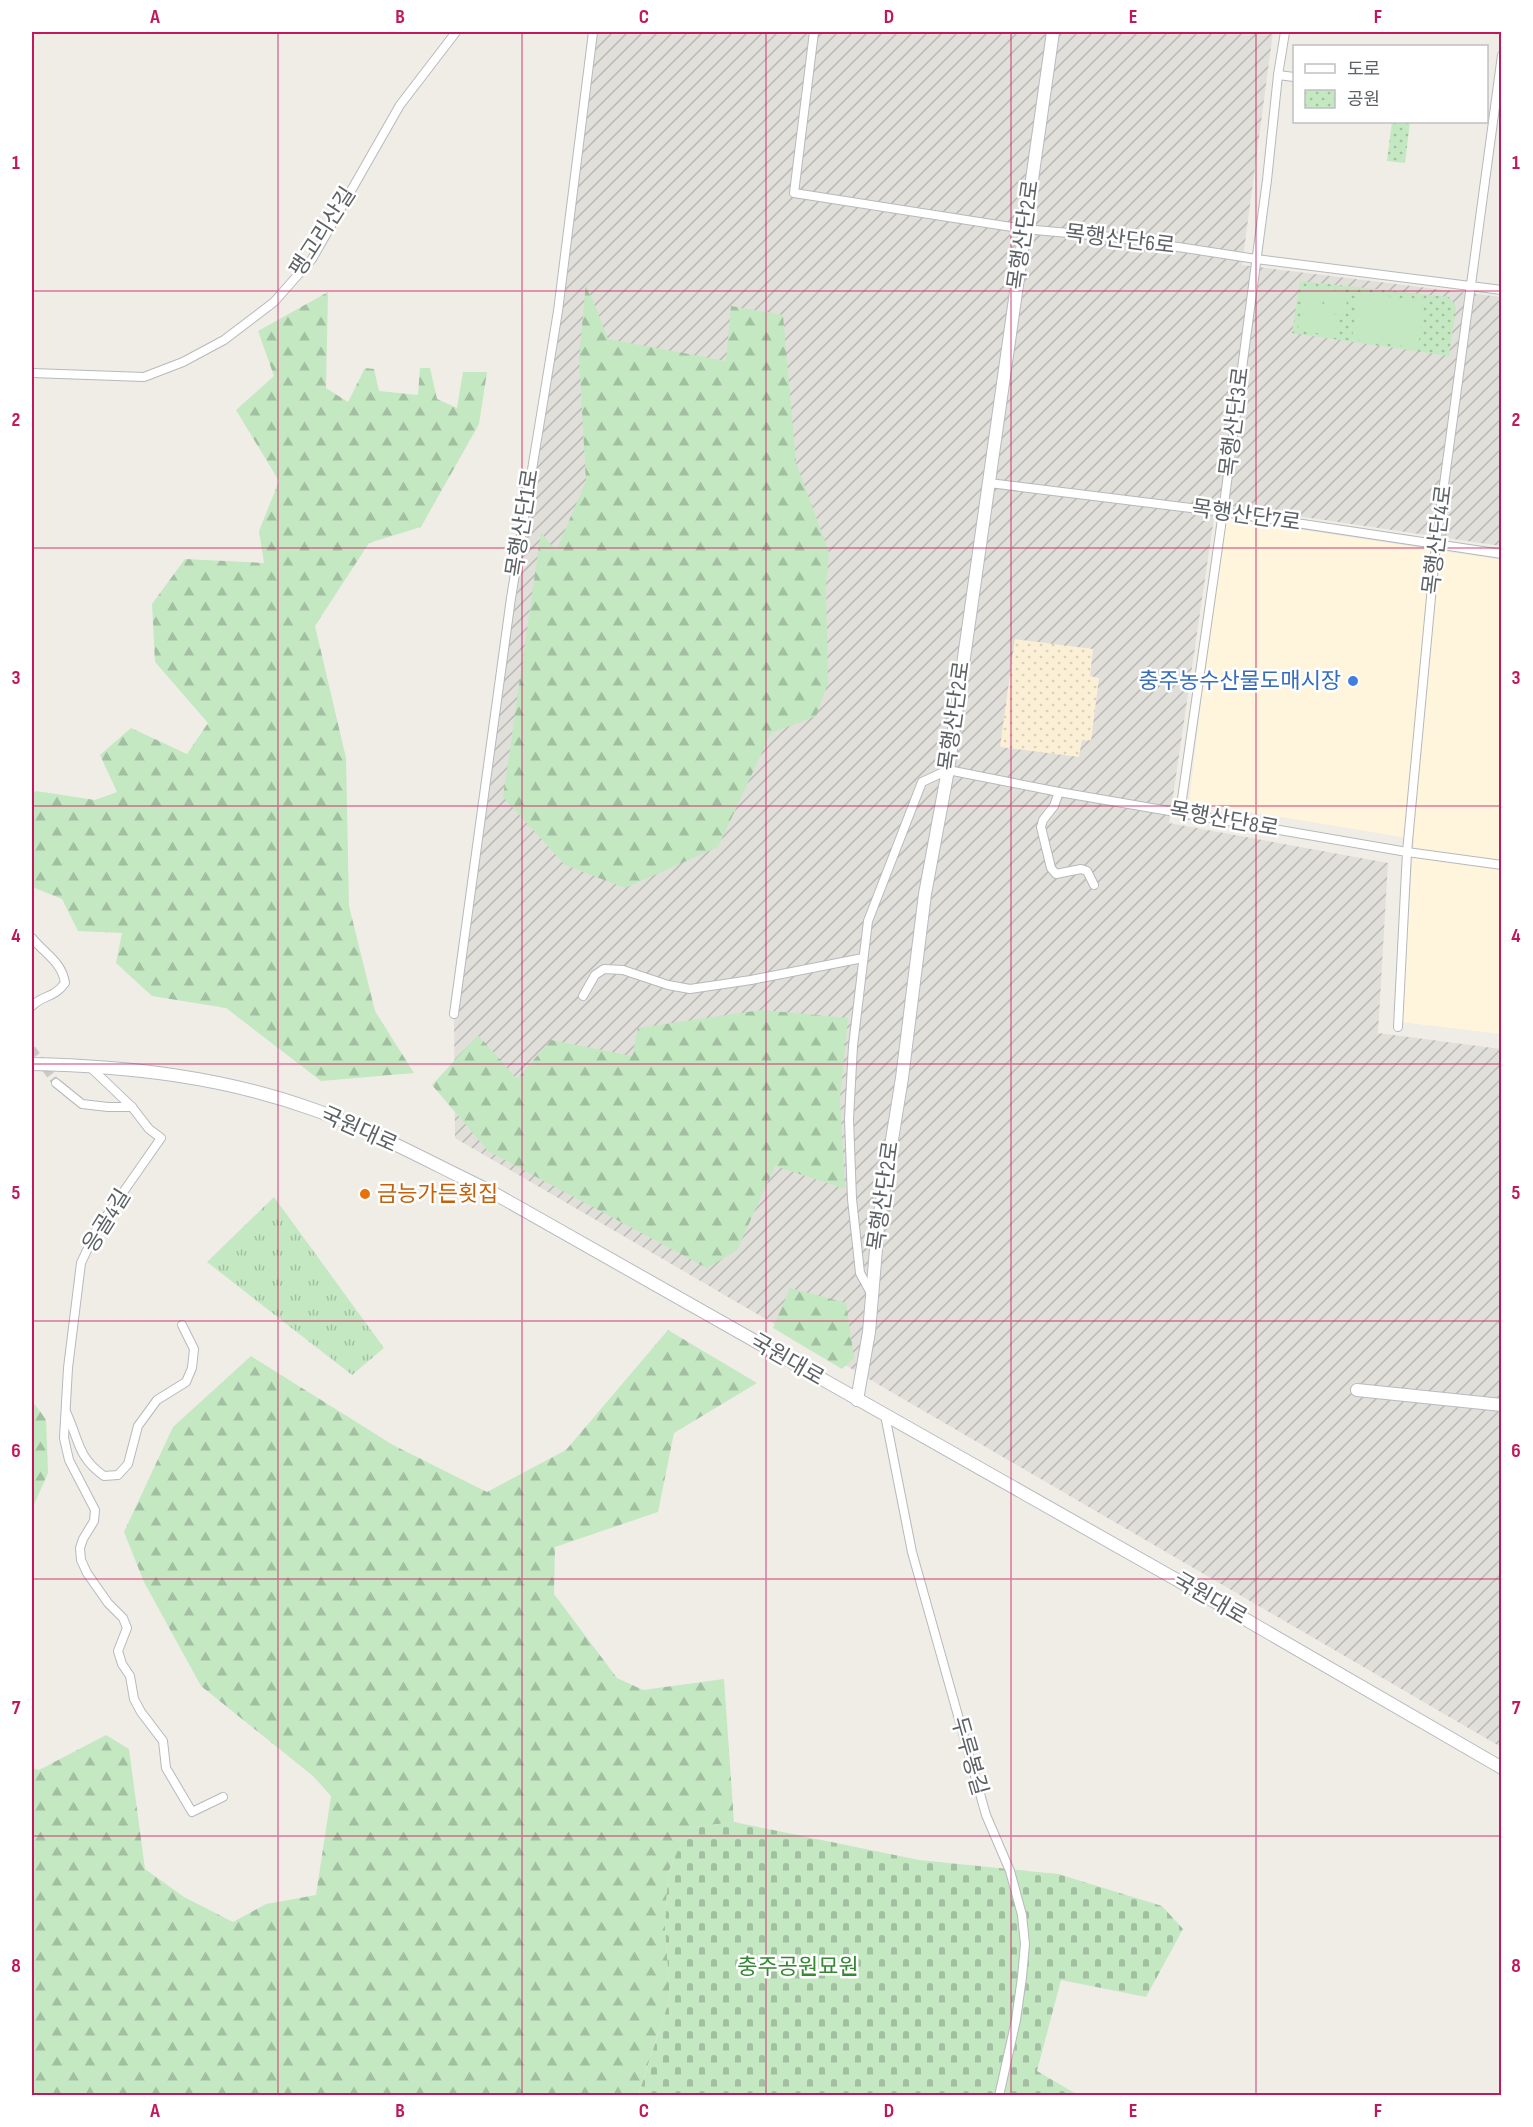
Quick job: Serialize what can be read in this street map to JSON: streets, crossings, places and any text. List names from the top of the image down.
{
  "streets": {
    "street": [
      "팽고리산길",
      "목행산단2로",
      "목행산단6로",
      "목행산단3로",
      "목행산단7로",
      "목행산단1로",
      "목행산단4로",
      "목행산단8로",
      "국원대로",
      "응골4길",
      "두루봉길"
    ]
  },
  "crossings": [
    ["목행산단2로", "목행산단6로"],
    ["목행산단2로", "목행산단7로"],
    ["목행산단2로", "목행산단8로"],
    ["목행산단2로", "국원대로"],
    ["목행산단6로", "목행산단3로"],
    ["목행산단6로", "목행산단4로"],
    ["목행산단3로", "목행산단7로"],
    ["목행산단3로", "목행산단8로"],
    ["목행산단7로", "목행산단4로"],
    ["목행산단4로", "목행산단8로"],
    ["국원대로", "응골4길"],
    ["국원대로", "두루봉길"]
  ],
  "parks": ["충주공원묘원"],
  "places": ["충주농수산물도매시장", "금능가든횟집"],
  "legend": ["도로", "공원"],
  "grid": {
    "columns": [
      "A",
      "B",
      "C",
      "D",
      "E",
      "F"
    ],
    "rows": [
      "1",
      "2",
      "3",
      "4",
      "5",
      "6",
      "7",
      "8"
    ]
  }
}
